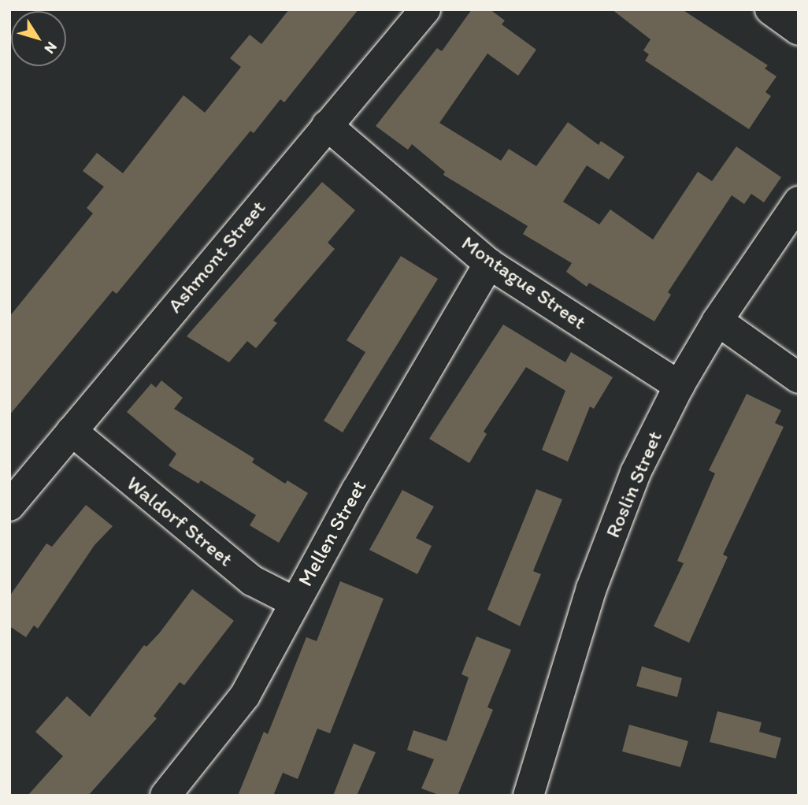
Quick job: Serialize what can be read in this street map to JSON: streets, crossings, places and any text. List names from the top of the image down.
{
  "streets": {
    "street": [
      "Ashmont Street",
      "Montague Street",
      "Roslin Street",
      "Waldorf Street",
      "Mellen Street"
    ]
  },
  "crossings": [
    ["Ashmont Street", "Montague Street"],
    ["Ashmont Street", "Waldorf Street"],
    ["Montague Street", "Roslin Street"],
    ["Montague Street", "Mellen Street"],
    ["Waldorf Street", "Mellen Street"]
  ],
  "north": "bottom right"
}
